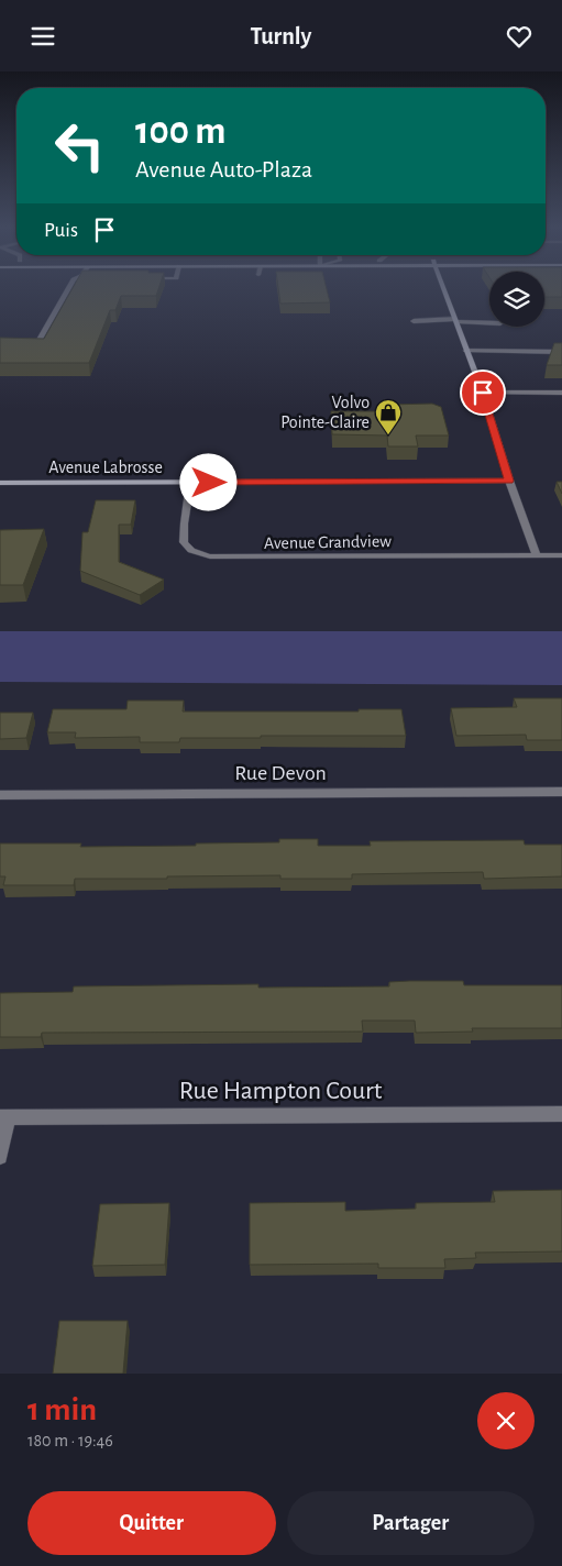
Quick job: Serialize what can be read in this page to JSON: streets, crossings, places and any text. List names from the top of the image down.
{
  "streets": {
    "street": [
      "Avenue Labrosse",
      "Avenue Grandview",
      "Rue Devon",
      "Rue Hampton Court"
    ]
  },
  "crossings": [
    ["Avenue Labrosse", "Avenue Grandview"]
  ],
  "places": {
    "shop": ["Volvo Pointe-Claire"]
  },
  "page": {
    "header": "Turnly",
    "turn": ["100 m", "Avenue Auto-Plaza"],
    "then": "Puis",
    "heading": ["1 min", "180 m · 19:46"],
    "buttons": ["Quitter", "Partager"]
  }
}
